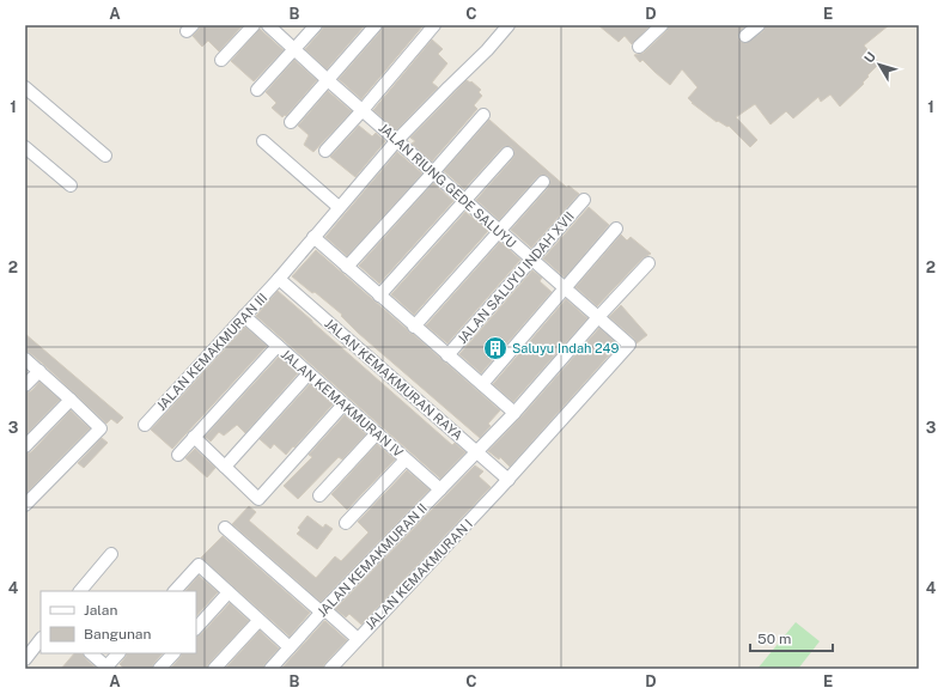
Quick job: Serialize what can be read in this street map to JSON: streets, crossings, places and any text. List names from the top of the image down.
{
  "streets": {
    "street": [
      "JALAN RIUNG GEDE SALUYU",
      "JALAN SALUYU INDAH XVII",
      "JALAN KEMAKMURAN III",
      "JALAN KEMAKMURAN RAYA",
      "JALAN KEMAKMURAN IV",
      "JALAN KEMAKMURAN II",
      "JALAN KEMAKMURAN I"
    ]
  },
  "crossings": [
    ["JALAN RIUNG GEDE SALUYU", "JALAN SALUYU INDAH XVII"],
    ["JALAN RIUNG GEDE SALUYU", "JALAN KEMAKMURAN III"],
    ["JALAN RIUNG GEDE SALUYU", "JALAN KEMAKMURAN II"],
    ["JALAN RIUNG GEDE SALUYU", "JALAN KEMAKMURAN I"],
    ["JALAN KEMAKMURAN III", "JALAN KEMAKMURAN RAYA"],
    ["JALAN KEMAKMURAN III", "JALAN KEMAKMURAN IV"],
    ["JALAN KEMAKMURAN RAYA", "JALAN KEMAKMURAN II"],
    ["JALAN KEMAKMURAN RAYA", "JALAN KEMAKMURAN I"],
    ["JALAN KEMAKMURAN IV", "JALAN KEMAKMURAN II"]
  ],
  "places": {
    "building": ["Saluyu Indah 249"]
  },
  "legend": ["Jalan", "Bangunan"],
  "scale_bar": "50 m",
  "north": "top left",
  "grid": {
    "columns": [
      "A",
      "B",
      "C",
      "D",
      "E"
    ],
    "rows": [
      "1",
      "2",
      "3",
      "4"
    ]
  }
}
